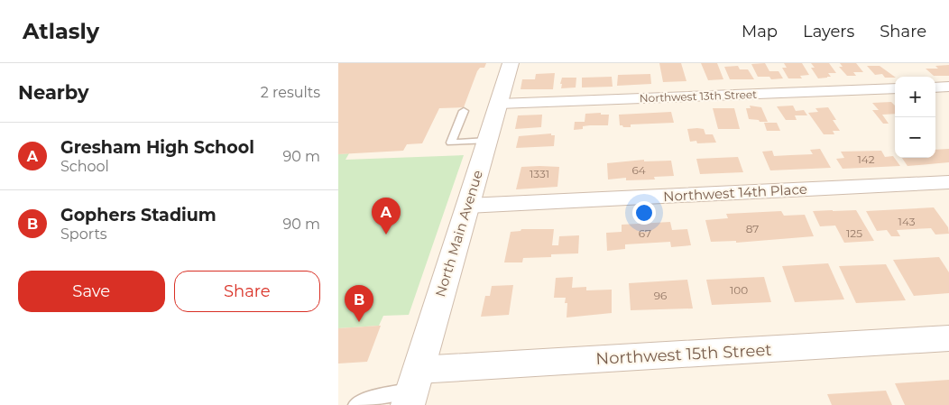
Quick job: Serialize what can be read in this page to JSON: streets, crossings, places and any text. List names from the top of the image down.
{
  "streets": {
    "street": [
      "Northwest 13th Street",
      "Northwest 14th Place",
      "North Main Avenue",
      "Northwest 15th Street"
    ]
  },
  "crossings": [
    ["Northwest 13th Street", "North Main Avenue"],
    ["Northwest 14th Place", "North Main Avenue"],
    ["North Main Avenue", "Northwest 15th Street"]
  ],
  "house_numbers": [
    "142",
    "64",
    "1331",
    "143",
    "87",
    "67",
    "125",
    "100",
    "96"
  ],
  "page": {
    "header": "Atlasly",
    "nav": ["Map", "Layers", "Share"],
    "heading": ["Nearby", "2 results"],
    "map_buttons": ["+", "−"],
    "list": [
      {
        "mark": "A",
        "name": "Gresham High School",
        "note": "School",
        "value": "90 m"
      },
      {
        "mark": "B",
        "name": "Gophers Stadium",
        "note": "Sports",
        "value": "90 m"
      }
    ],
    "pins": ["A", "B"],
    "buttons": ["Save", "Share"]
  }
}
